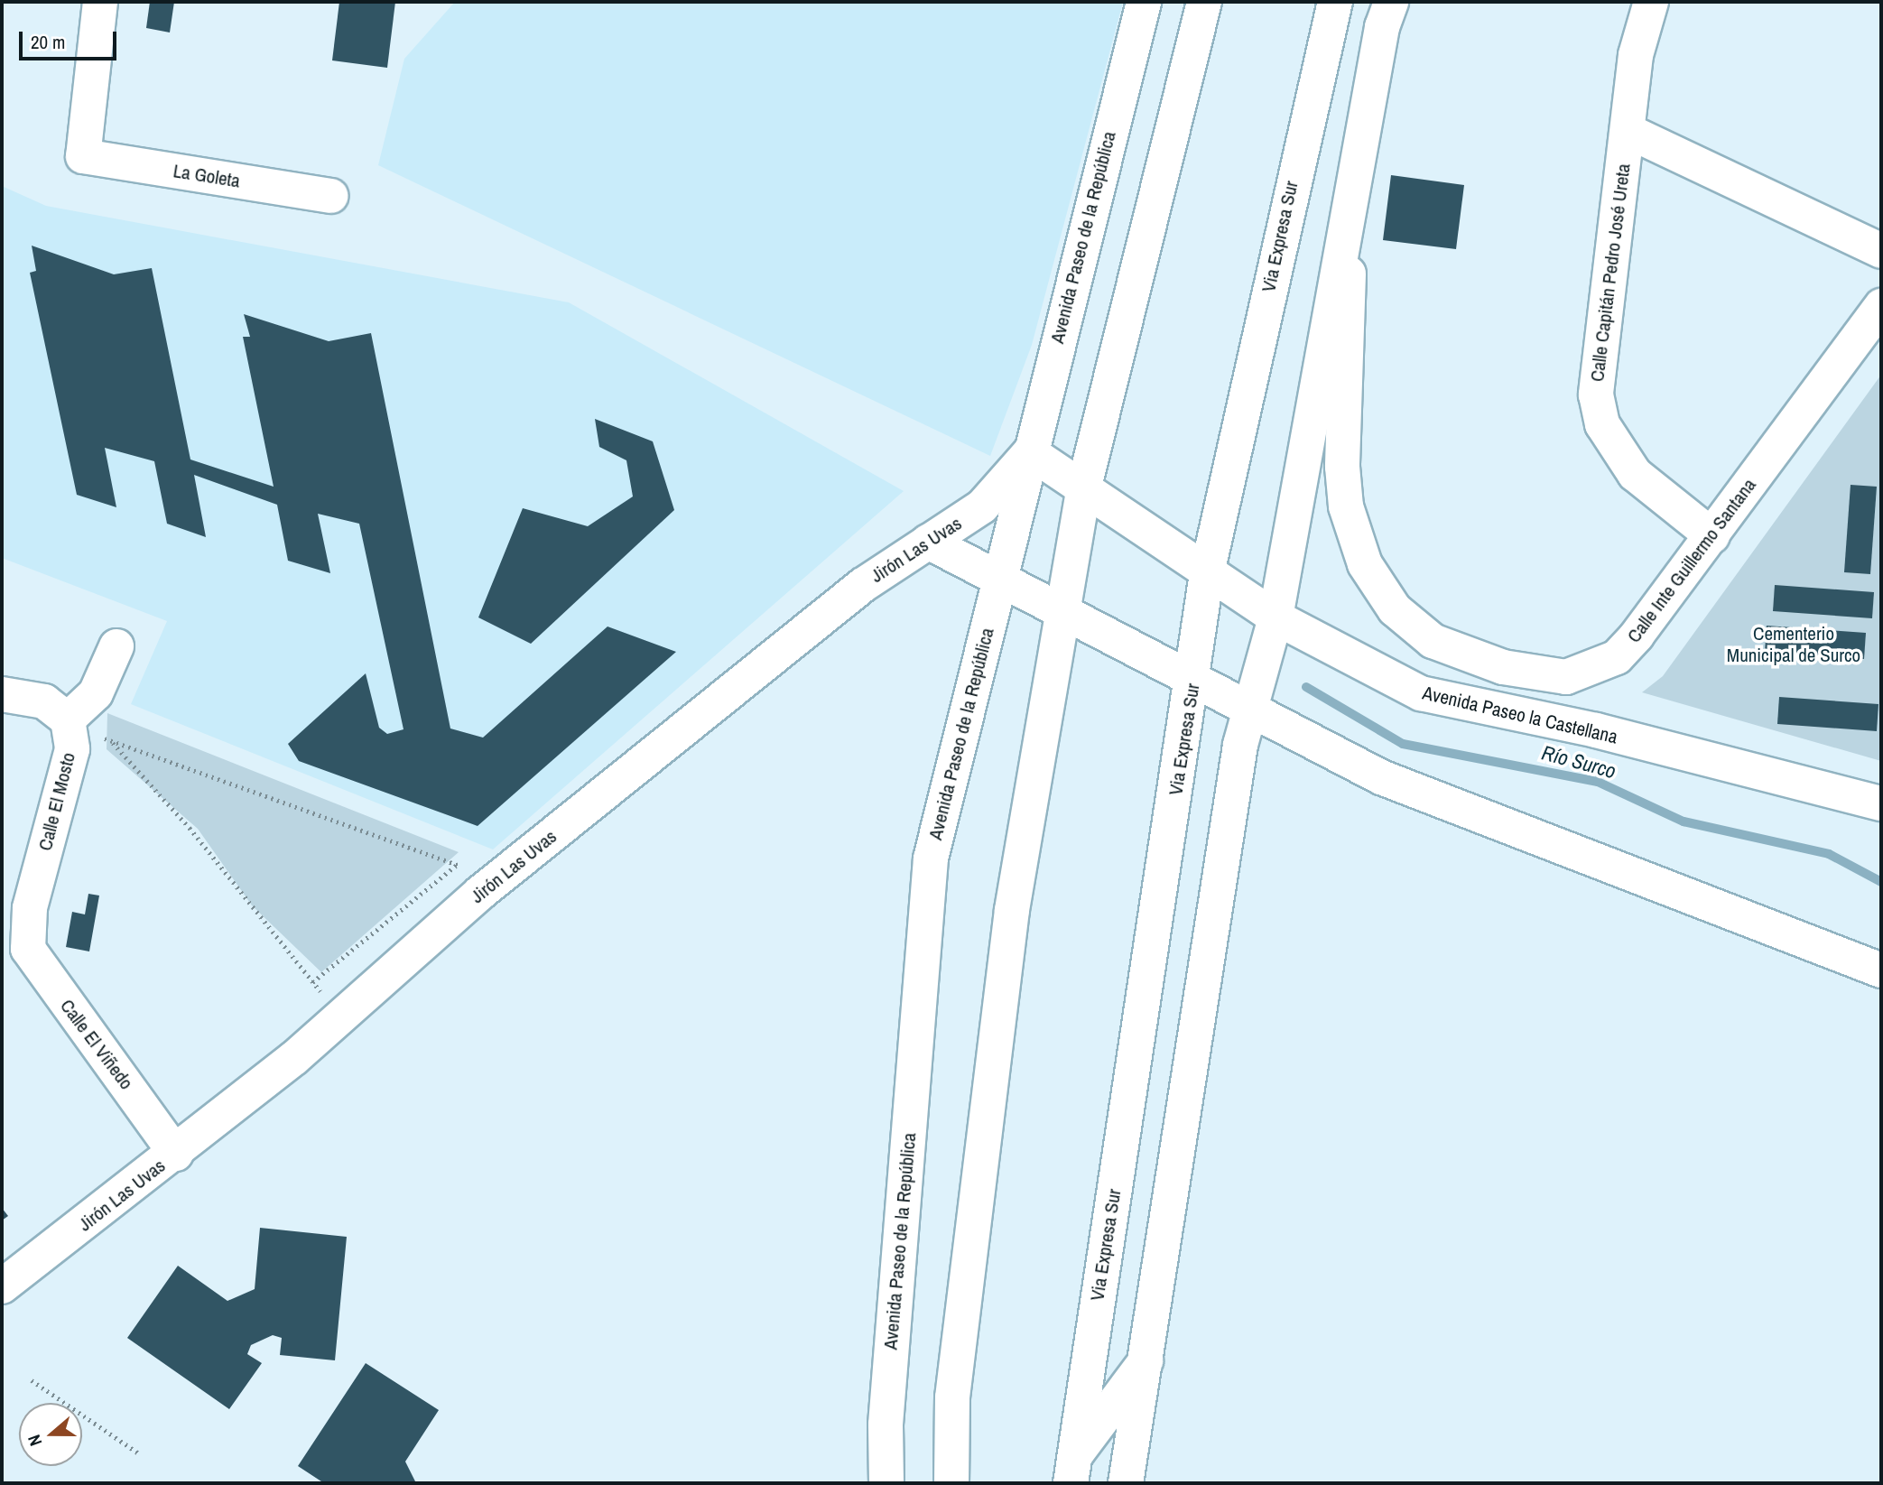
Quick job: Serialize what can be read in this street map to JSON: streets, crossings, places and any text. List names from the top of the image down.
{
  "streets": {
    "main road": [
      "La Goleta",
      "Via Expresa Sur",
      "Avenida Paseo de la República",
      "Calle Capitán Pedro José Ureta",
      "Jirón Las Uvas",
      "Calle Inte Guillermo Santana",
      "Avenida Paseo la Castellana",
      "Calle El Mosto",
      "Calle El Viñedo"
    ]
  },
  "crossings": [
    ["Via Expresa Sur", "Avenida Paseo la Castellana"],
    ["Avenida Paseo de la República", "Jirón Las Uvas"],
    ["Avenida Paseo de la República", "Avenida Paseo la Castellana"],
    ["Calle Capitán Pedro José Ureta", "Calle Inte Guillermo Santana"],
    ["Jirón Las Uvas", "Avenida Paseo la Castellana"],
    ["Jirón Las Uvas", "Calle El Viñedo"],
    ["Calle El Mosto", "Calle El Viñedo"]
  ],
  "water": ["Río Surco"],
  "parks": ["Cementerio Municipal de Surco"],
  "scale_bar": "20 m",
  "north": "left"
}
